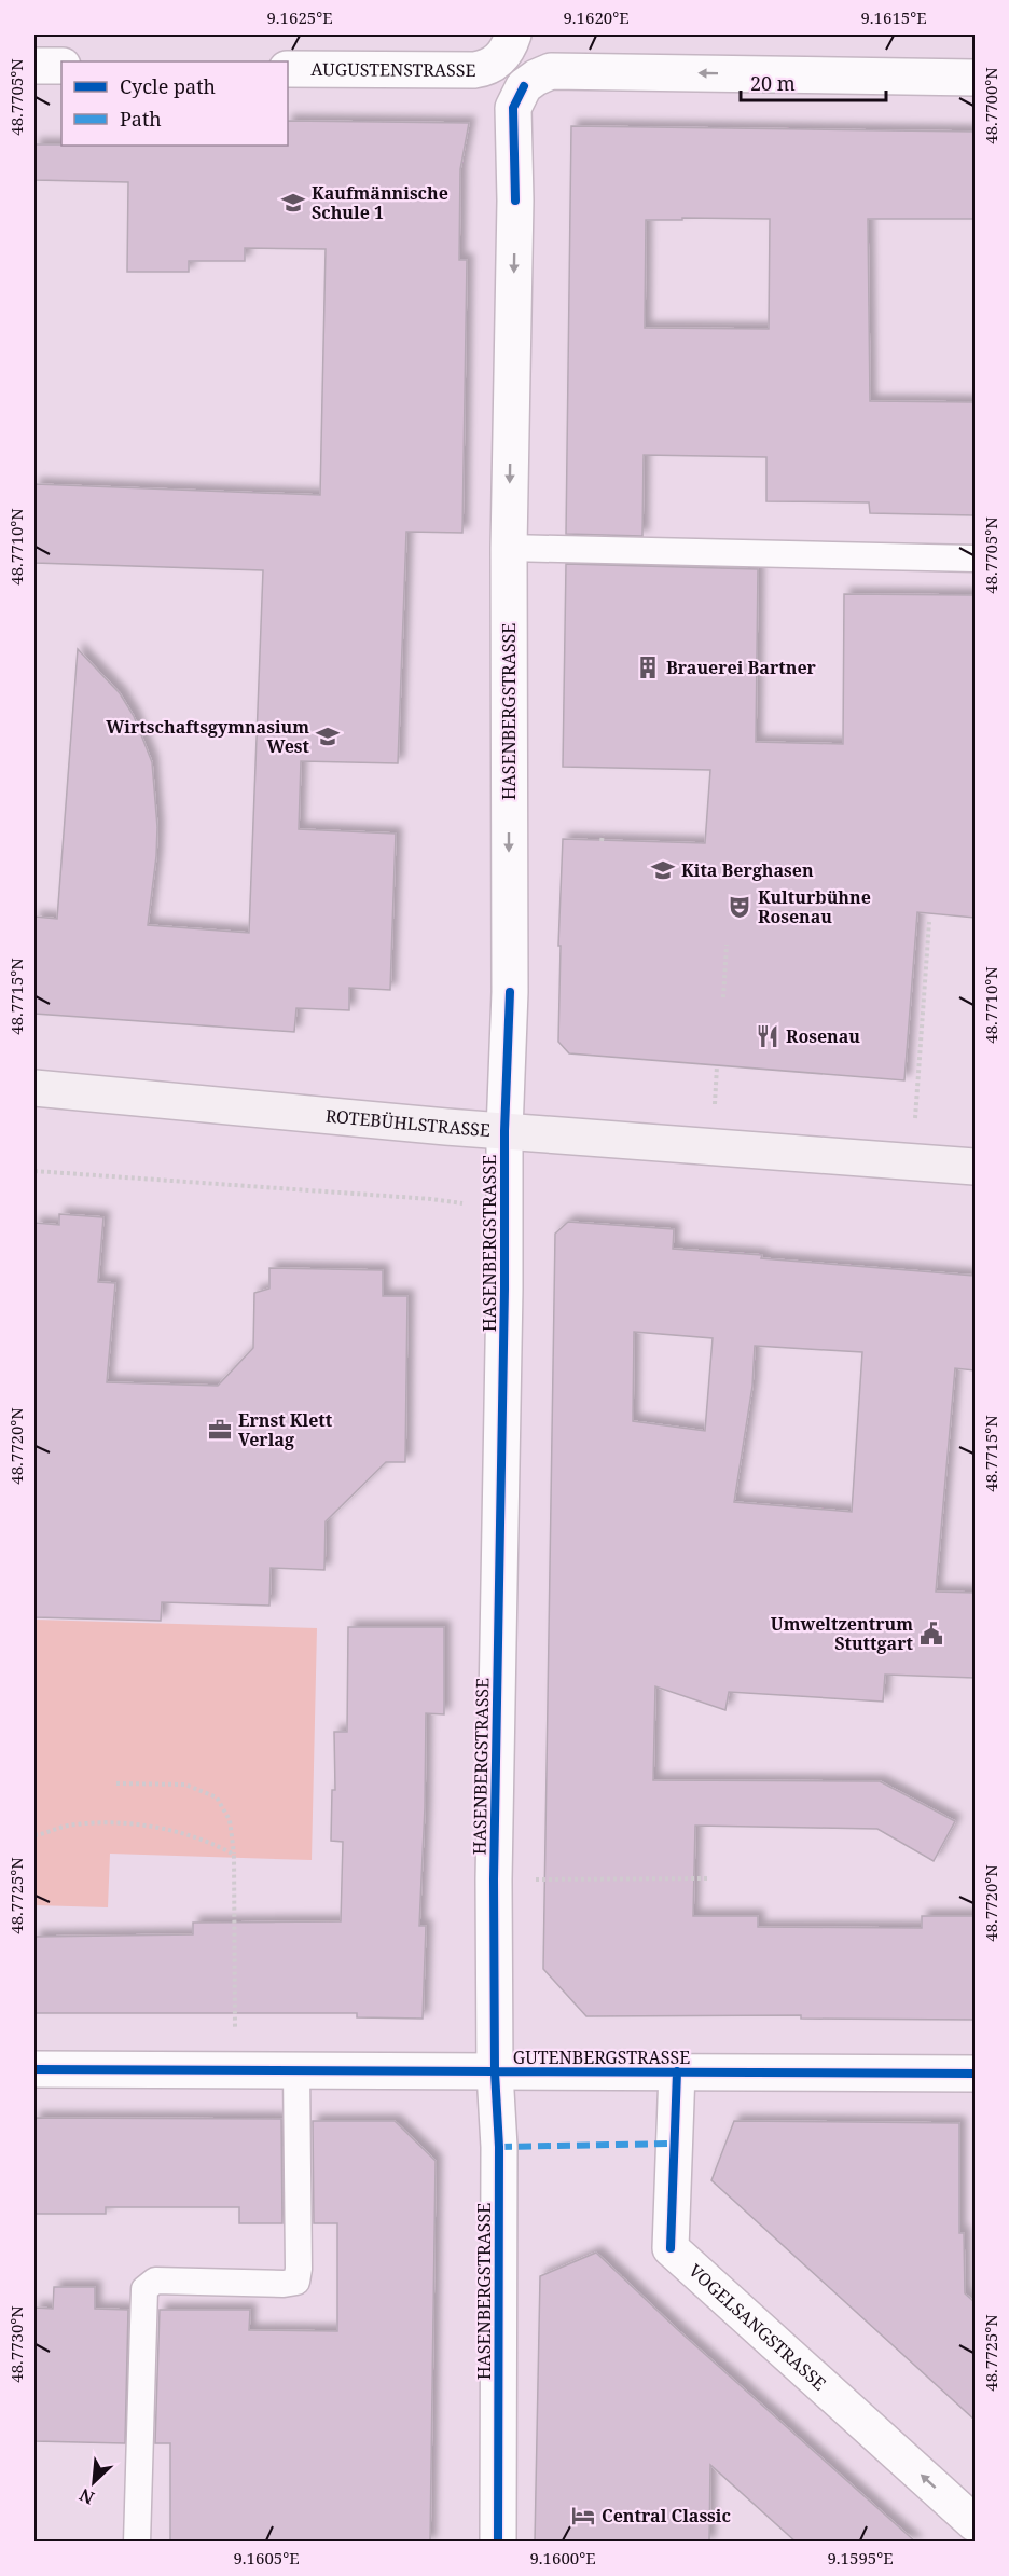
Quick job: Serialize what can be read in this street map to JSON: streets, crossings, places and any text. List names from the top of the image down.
{
  "streets": {
    "main road": ["ROTEBÜHLSTRASSE"],
    "street": [
      "AUGUSTENSTRASSE",
      "HASENBERGSTRASSE",
      "GUTENBERGSTRASSE",
      "VOGELSANGSTRASSE"
    ]
  },
  "crossings": [
    ["HASENBERGSTRASSE", "ROTEBÜHLSTRASSE"],
    ["HASENBERGSTRASSE", "GUTENBERGSTRASSE"],
    ["GUTENBERGSTRASSE", "VOGELSANGSTRASSE"]
  ],
  "one_way": ["HASENBERGSTRASSE", "VOGELSANGSTRASSE"],
  "places": {
    "school or university": ["Kaufmännische Schule 1", "Wirtschaftsgymnasium West", "Kita Berghasen"],
    "building": ["Brauerei Bartner"],
    "theatre": ["Kulturbühne Rosenau"],
    "restaurant": ["Rosenau"],
    "office": ["Ernst Klett Verlag"],
    "public building": ["Umweltzentrum Stuttgart"],
    "hotel": ["Central Classic"]
  },
  "legend": ["Cycle path", "Path"],
  "scale_bar": "20 m",
  "north": "bottom left",
  "coordinates": [
    "9.1625°E",
    "9.1620°E",
    "9.1615°E",
    "48.7705°N",
    "48.7700°N",
    "48.7710°N",
    "48.7715°N",
    "48.7720°N",
    "48.7725°N",
    "48.7730°N",
    "9.1605°E",
    "9.1600°E",
    "9.1595°E"
  ]
}
